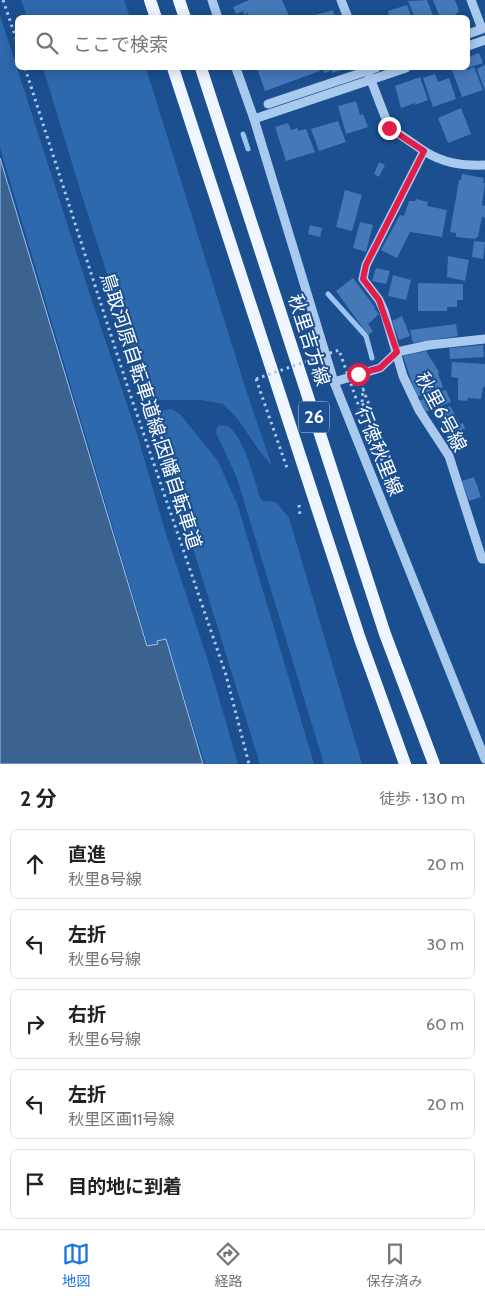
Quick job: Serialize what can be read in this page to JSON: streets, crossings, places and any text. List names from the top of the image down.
{
  "streets": {
    "main road": ["秋里吉方線", "26"],
    "street": ["秋里6号線", "行徳秋里線"],
    "path": ["鳥取河原自転車道線;因幡自転車道"]
  },
  "page": {
    "search": "ここで検索",
    "heading": ["2 分", "徒歩 · 130 m"],
    "list": [
      ["直進", "秋里8号線", "20 m"],
      ["左折", "秋里6号線", "30 m"],
      ["右折", "秋里6号線", "60 m"],
      ["左折", "秋里区画11号線", "20 m"],
      "目的地に到着"
    ],
    "nav": ["地図", "経路", "保存済み"]
  }
}
